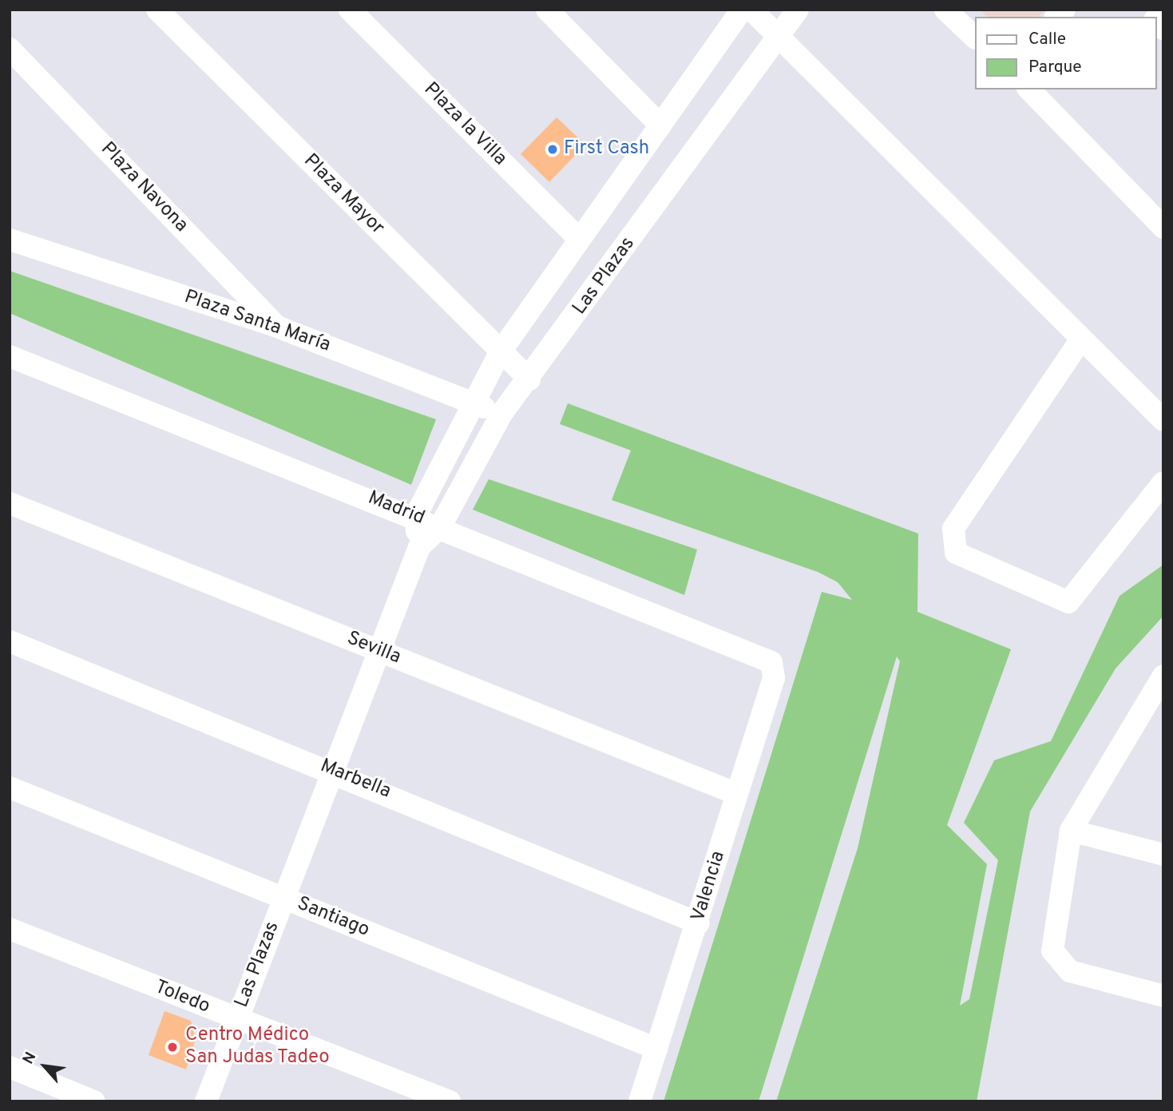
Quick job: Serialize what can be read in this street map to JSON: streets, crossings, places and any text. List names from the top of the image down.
{
  "streets": {
    "street": [
      "Plaza la Villa",
      "Plaza Navona",
      "Plaza Mayor",
      "Las Plazas",
      "Plaza Santa María",
      "Madrid",
      "Sevilla",
      "Marbella",
      "Valencia",
      "Santiago",
      "Toledo"
    ]
  },
  "crossings": [
    ["Plaza Navona", "Plaza Santa María"],
    ["Plaza Mayor", "Las Plazas"],
    ["Las Plazas", "Plaza Santa María"],
    ["Las Plazas", "Madrid"],
    ["Las Plazas", "Sevilla"],
    ["Las Plazas", "Marbella"],
    ["Las Plazas", "Santiago"],
    ["Las Plazas", "Toledo"],
    ["Madrid", "Valencia"],
    ["Sevilla", "Valencia"],
    ["Marbella", "Valencia"],
    ["Valencia", "Santiago"]
  ],
  "places": ["First Cash", "Centro Médico San Judas Tadeo"],
  "legend": ["Calle", "Parque"],
  "north": "top left"
}
